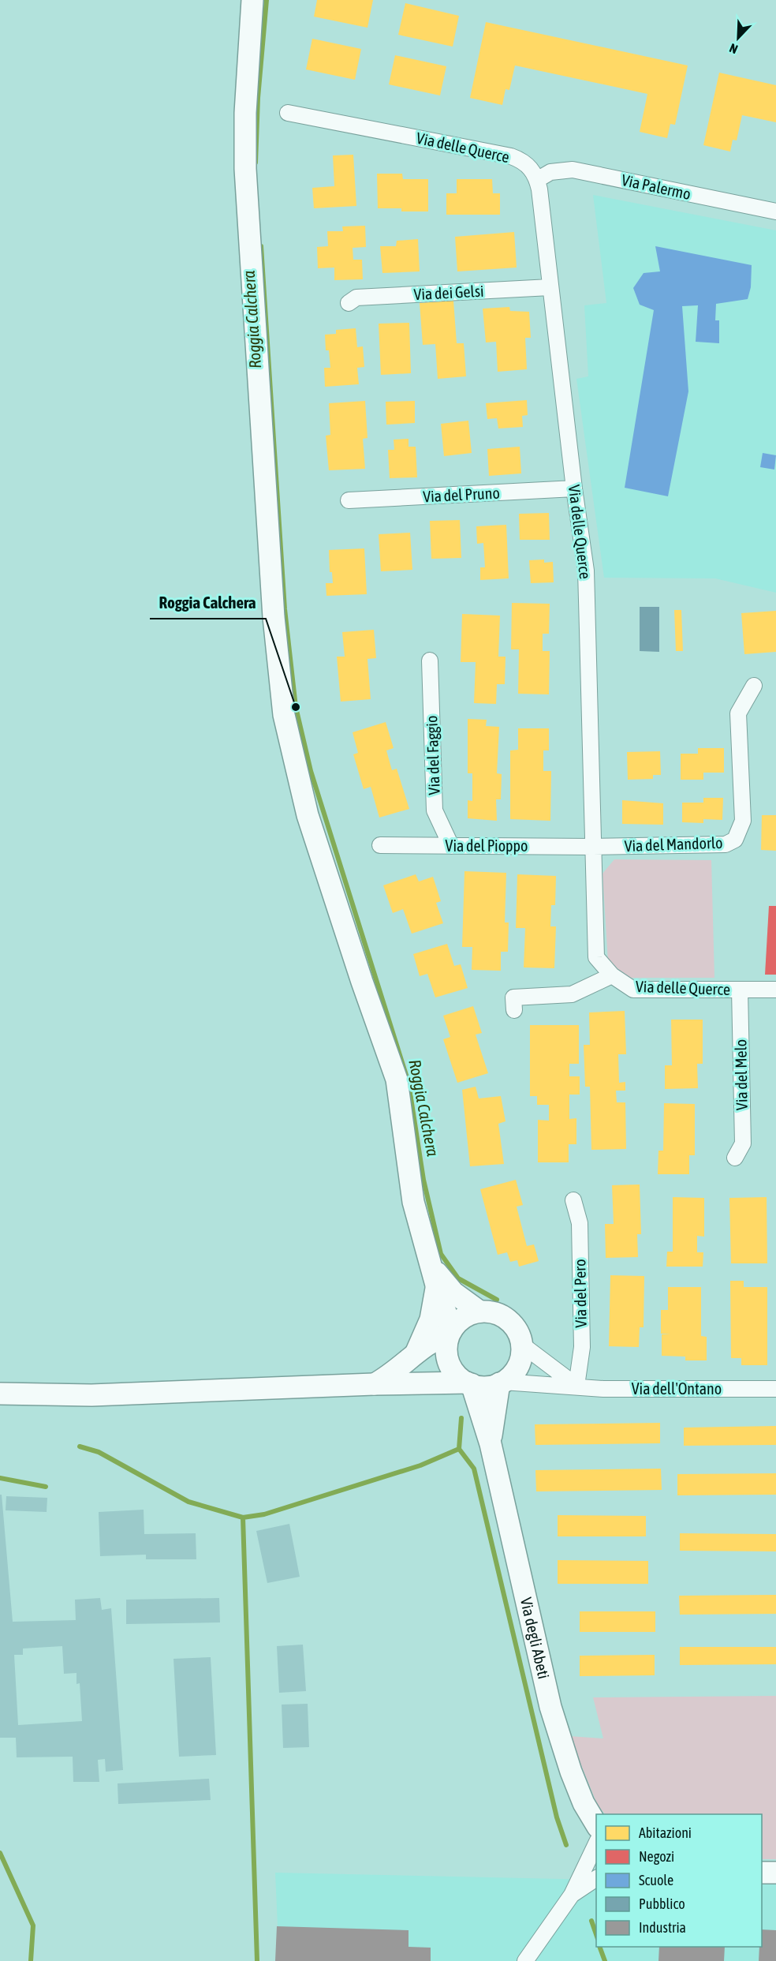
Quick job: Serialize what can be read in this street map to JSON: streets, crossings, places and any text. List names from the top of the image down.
{
  "streets": {
    "street": [
      "Via delle Querce",
      "Via Palermo",
      "Via dei Gelsi",
      "Via del Pruno",
      "Via del Faggio",
      "Via del Mandorlo",
      "Via del Pioppo",
      "Via del Melo",
      "Via del Pero",
      "Via dell'Ontano",
      "Via degli Abeti"
    ]
  },
  "crossings": [
    ["Via delle Querce", "Via Palermo"],
    ["Via delle Querce", "Via dei Gelsi"],
    ["Via delle Querce", "Via del Pruno"],
    ["Via delle Querce", "Via del Mandorlo"],
    ["Via delle Querce", "Via del Pioppo"],
    ["Via delle Querce", "Via del Melo"],
    ["Via del Faggio", "Via del Pioppo"],
    ["Via del Mandorlo", "Via del Pioppo"],
    ["Via del Pero", "Via dell'Ontano"],
    ["Via dell'Ontano", "Via degli Abeti"]
  ],
  "water": ["Roggia Calchera"],
  "places": ["Roggia Calchera"],
  "legend": [
    "Abitazioni",
    "Negozi",
    "Scuole",
    "Pubblico",
    "Industria"
  ],
  "north": "bottom left"
}
